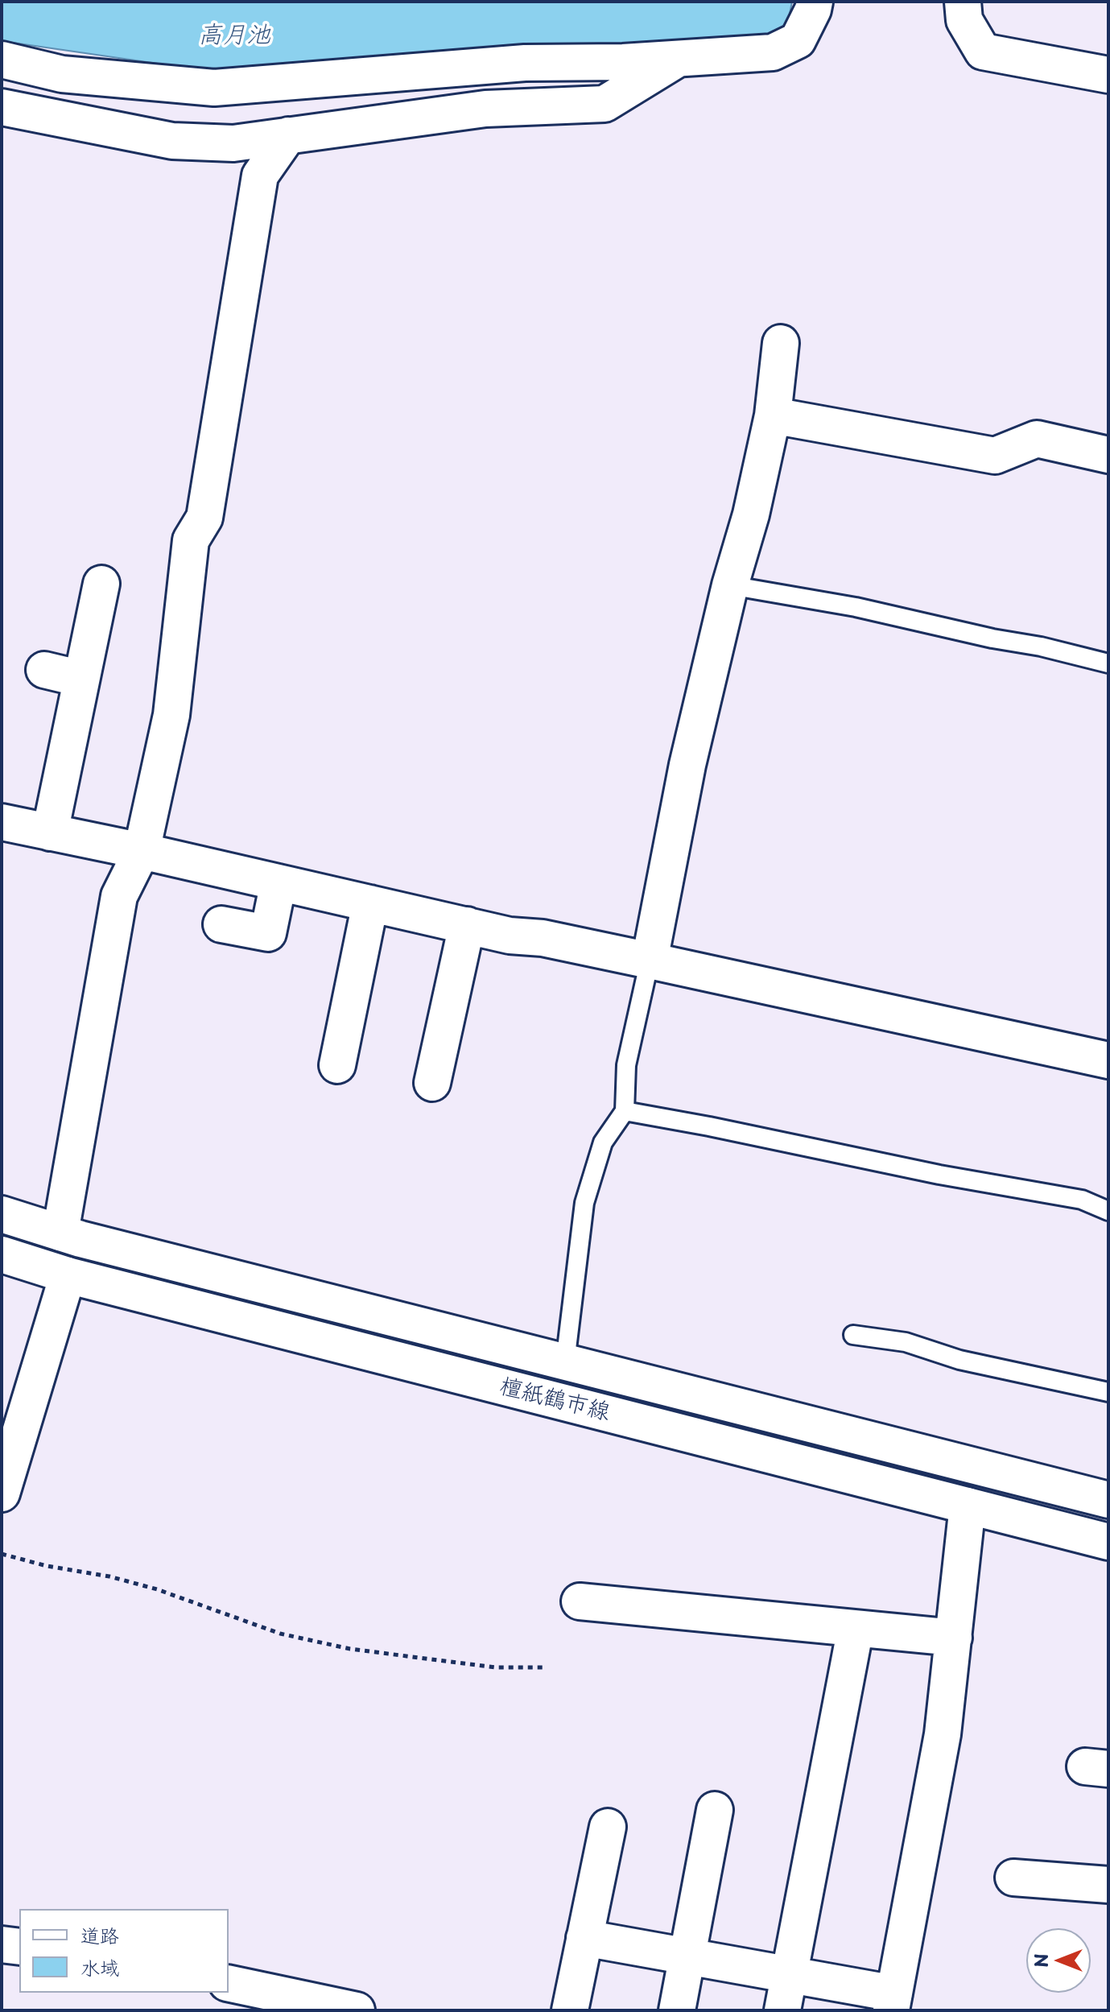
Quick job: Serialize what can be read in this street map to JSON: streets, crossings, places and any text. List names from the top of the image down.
{
  "streets": {
    "street": ["檀紙鶴市線"]
  },
  "water": ["高月池"],
  "legend": ["道路", "水域"],
  "north": "left"
}
